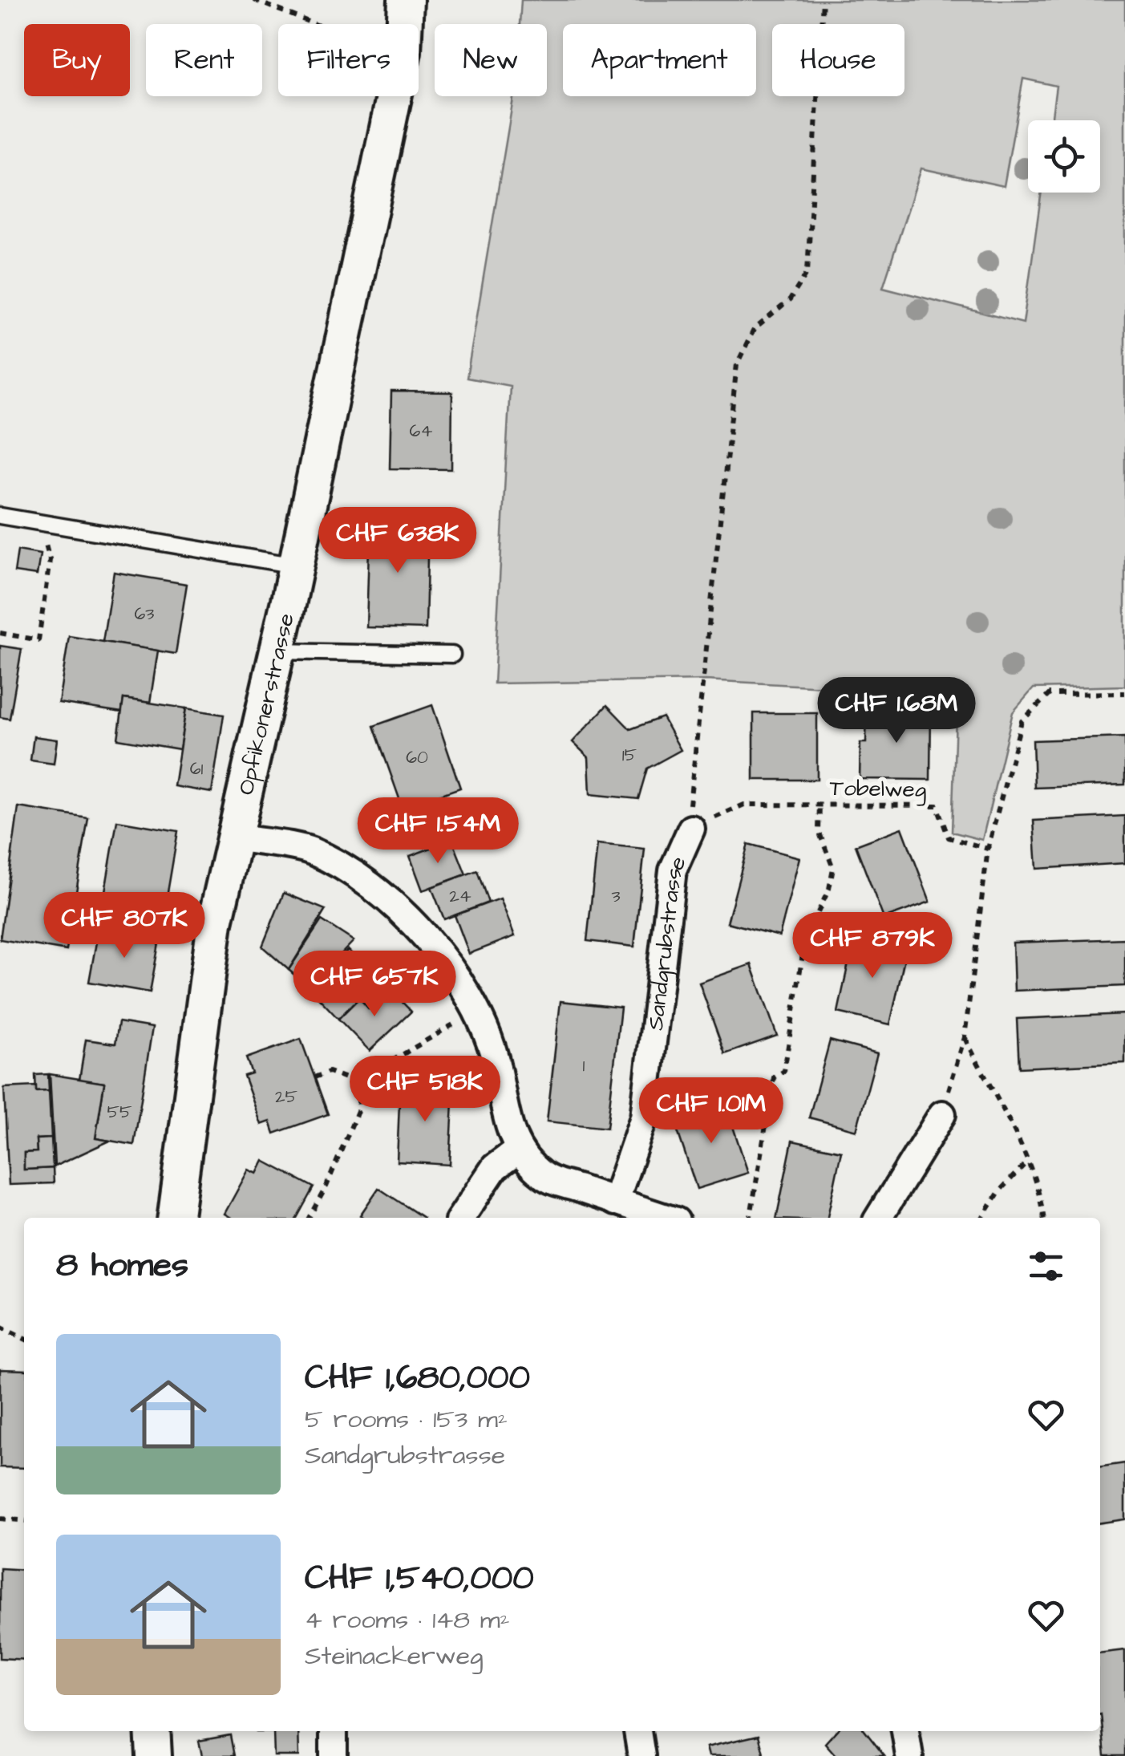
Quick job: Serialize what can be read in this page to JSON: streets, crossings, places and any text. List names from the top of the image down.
{
  "streets": {
    "street": ["Opfikonerstrasse", "Sandgrubstrasse"],
    "path": ["Tobelweg"]
  },
  "house_numbers": [
    "64",
    "63",
    "15",
    "60",
    "61",
    "24",
    "3",
    "1",
    "25",
    "55"
  ],
  "page": {
    "chip": [
      "Buy",
      "Rent",
      "Filters",
      "New",
      "Apartment",
      "House"
    ],
    "price": [
      "CHF 638K",
      "CHF 1.68M",
      "CHF 1.54M",
      "CHF 807K",
      "CHF 879K",
      "CHF 657K",
      "CHF 518K",
      "CHF 1.01M"
    ],
    "heading": "8 homes",
    "list": [
      {
        "name": "CHF 1,680,000",
        "note": "5 rooms · 153 m² · Sandgrubstrasse"
      },
      {
        "name": "CHF 1,540,000",
        "note": "4 rooms · 148 m² · Steinackerweg"
      }
    ]
  }
}
